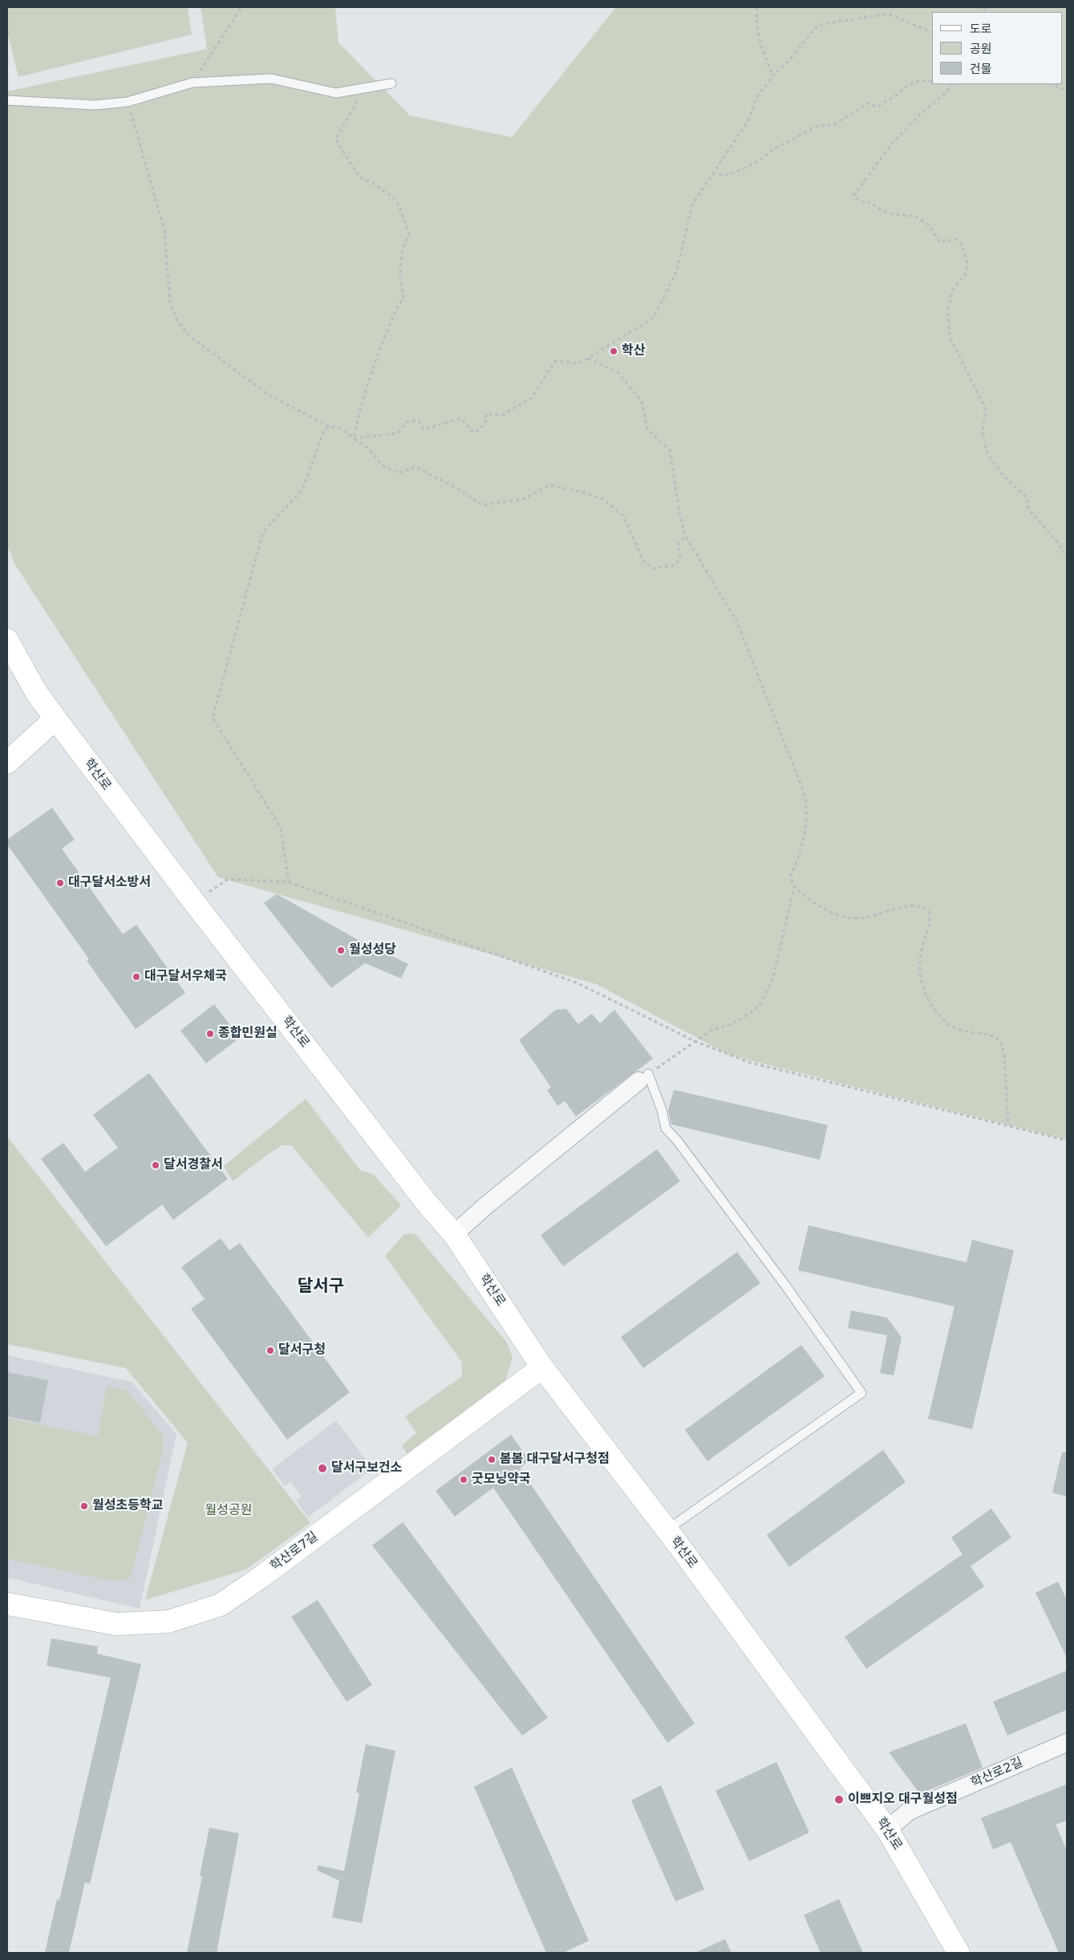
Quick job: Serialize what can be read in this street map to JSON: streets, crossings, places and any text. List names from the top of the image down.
{
  "streets": {
    "main road": ["학산로", "학산로7길"],
    "street": ["학산로2길"]
  },
  "crossings": [
    ["학산로", "학산로7길"],
    ["학산로", "학산로2길"]
  ],
  "districts": ["달서구"],
  "parks": ["월성공원"],
  "places": [
    "학산",
    "대구달서소방서",
    "월성성당",
    "대구달서우체국",
    "종합민원실",
    "달서경찰서",
    "달서구청",
    "봄봄 대구달서구청점",
    "달서구보건소",
    "굿모닝약국",
    "월성초등학교",
    "이쁘지오 대구월성점"
  ],
  "legend": ["도로", "공원", "건물"]
}
